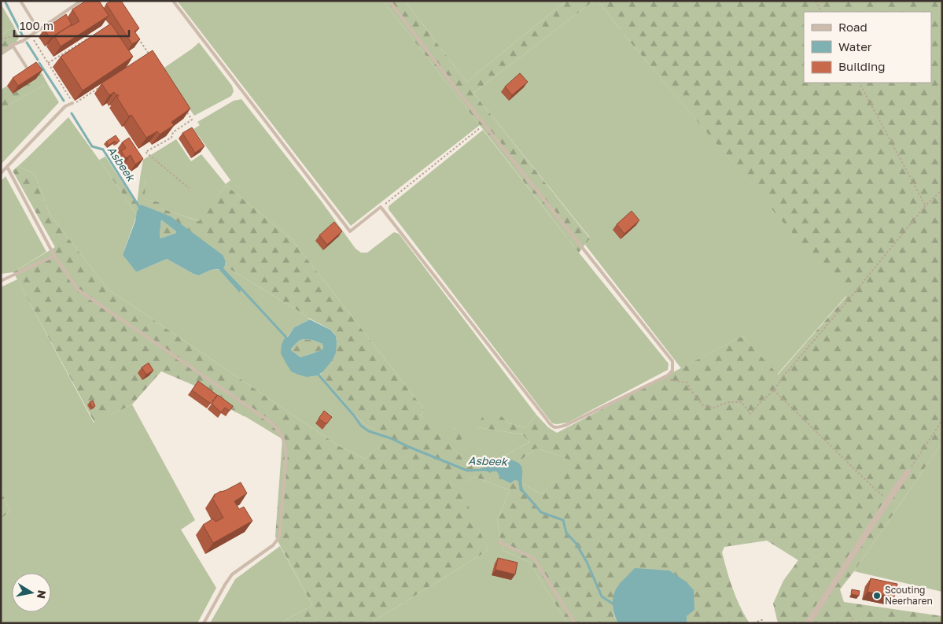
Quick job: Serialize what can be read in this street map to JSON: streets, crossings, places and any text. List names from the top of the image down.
{
  "water": ["Asbeek"],
  "places": ["Scouting Neerharen"],
  "legend": ["Road", "Water", "Building"],
  "scale_bar": "100 m",
  "north": "right"
}
